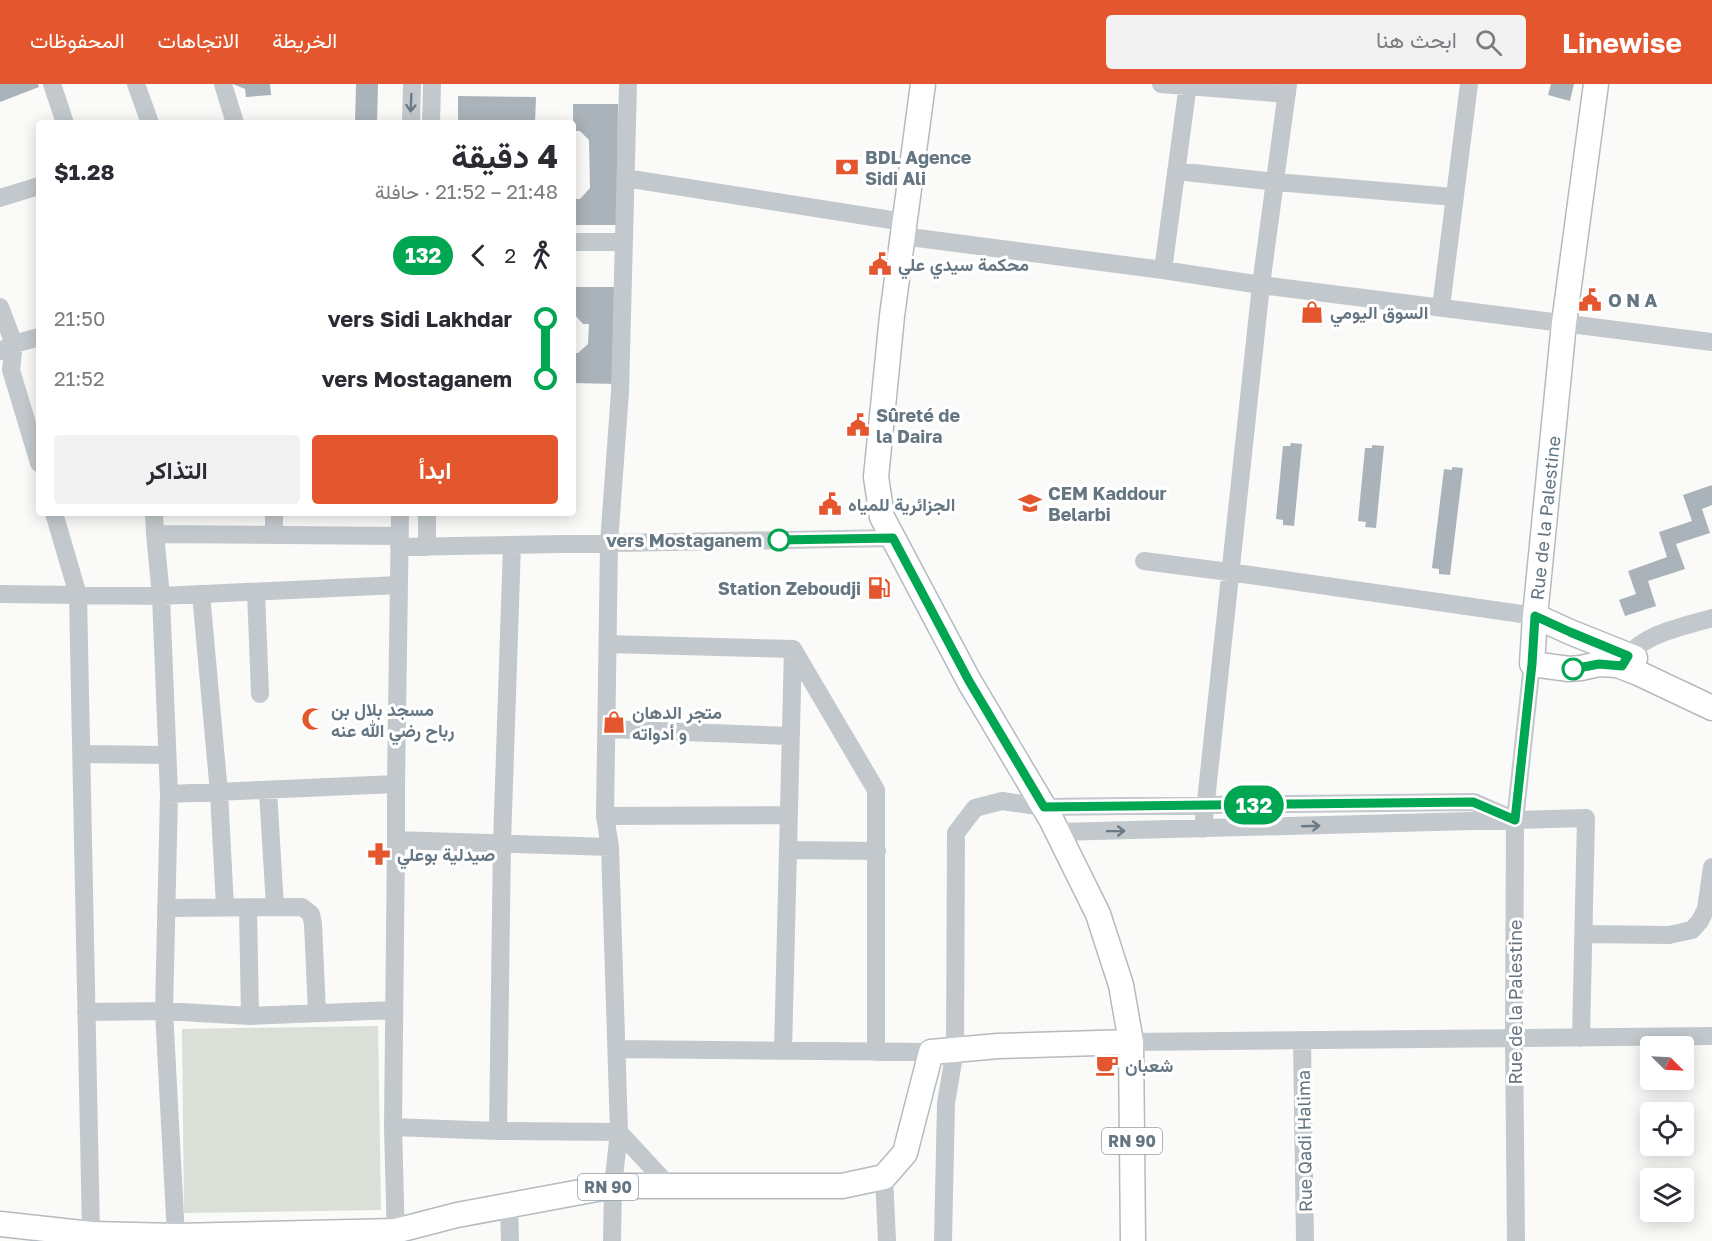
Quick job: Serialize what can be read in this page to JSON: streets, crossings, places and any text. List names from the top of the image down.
{
  "streets": {
    "main road": ["Rue de la Palestine", "RN 90"],
    "street": ["Rue Qadi Halima"]
  },
  "places": {
    "bank": ["BDL Agence Sidi Ali"],
    "public building": [
      "محكمة سيدي علي",
      "O N A",
      "Sûreté de la Daira",
      "الجزائرية للمياه"
    ],
    "shop": ["السوق اليومي", "متجر الدهان و أدواته"],
    "school or university": ["CEM Kaddour Belarbi"],
    "other": ["vers Mostaganem"],
    "fuel station": ["Station Zeboudji"],
    "mosque": ["مسجد بلال بن رباح رضي الله عنه"],
    "pharmacy": ["صيدلية بوعلي"],
    "cafe": ["شعبان"]
  },
  "lines": ["bus line 132"],
  "north": "bottom right",
  "page": {
    "header": "Linewise",
    "search": "ابحث هنا",
    "nav": ["الخريطة", "الاتجاهات", "المحفوظات"],
    "on_map": "132",
    "heading": ["4 دقيقة", "21:48 – 21:52 · حافلة", "$1.28"],
    "legs": ["2", "132"],
    "list": [
      {
        "name": "vers Sidi Lakhdar",
        "value": "21:50"
      },
      {
        "name": "vers Mostaganem",
        "value": "21:52"
      }
    ],
    "buttons": ["ابدأ", "التذاكر"]
  }
}
